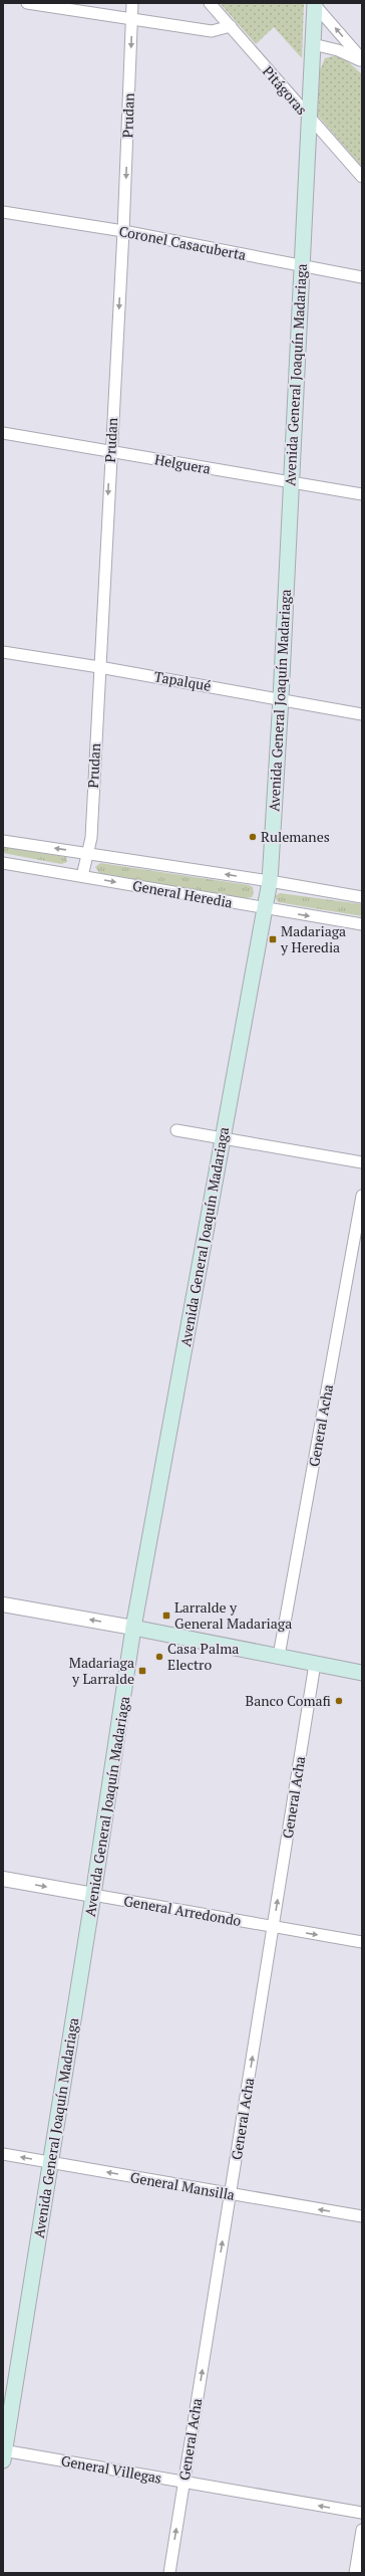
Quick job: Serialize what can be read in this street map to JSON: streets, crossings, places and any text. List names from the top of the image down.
{
  "streets": {
    "main road": ["Avenida General Joaquín Madariaga"],
    "street": [
      "Pitágoras",
      "Prudan",
      "Coronel Casacuberta",
      "Helguera",
      "Tapalqué",
      "General Heredia",
      "General Acha",
      "General Arredondo",
      "General Mansilla",
      "General Villegas"
    ]
  },
  "crossings": [
    ["Pitágoras", "Avenida General Joaquín Madariaga"],
    ["Prudan", "Coronel Casacuberta"],
    ["Prudan", "Helguera"],
    ["Prudan", "Tapalqué"],
    ["Prudan", "General Heredia"],
    ["Coronel Casacuberta", "Avenida General Joaquín Madariaga"],
    ["Avenida General Joaquín Madariaga", "Helguera"],
    ["Avenida General Joaquín Madariaga", "Tapalqué"],
    ["Avenida General Joaquín Madariaga", "General Heredia"],
    ["Avenida General Joaquín Madariaga", "General Arredondo"],
    ["Avenida General Joaquín Madariaga", "General Mansilla"],
    ["Avenida General Joaquín Madariaga", "General Villegas"],
    ["General Acha", "General Arredondo"],
    ["General Acha", "General Mansilla"],
    ["General Acha", "General Villegas"]
  ],
  "one_way": [
    "Prudan",
    "General Acha",
    "General Arredondo",
    "General Mansilla",
    "General Villegas"
  ],
  "places": {
    "other": ["Rulemanes", "Casa Palma Electro", "Banco Comafi"],
    "transit": ["Madariaga y Heredia", "Larralde y General Madariaga", "Madariaga y Larralde"]
  }
}
